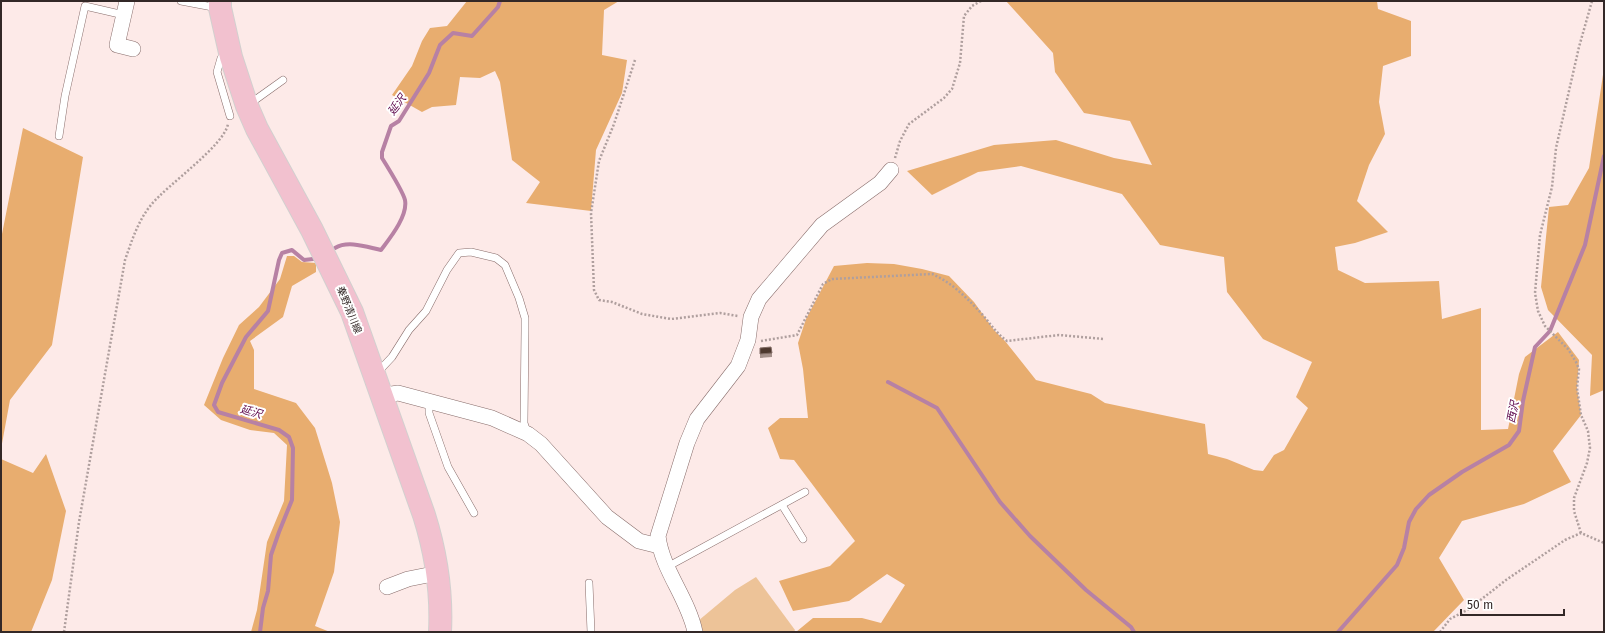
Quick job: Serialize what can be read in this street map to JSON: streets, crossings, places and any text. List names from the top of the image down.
{
  "streets": {
    "main road": ["秦野清川線"]
  },
  "water": ["延沢", "西沢"],
  "scale_bar": "50 m"
}
